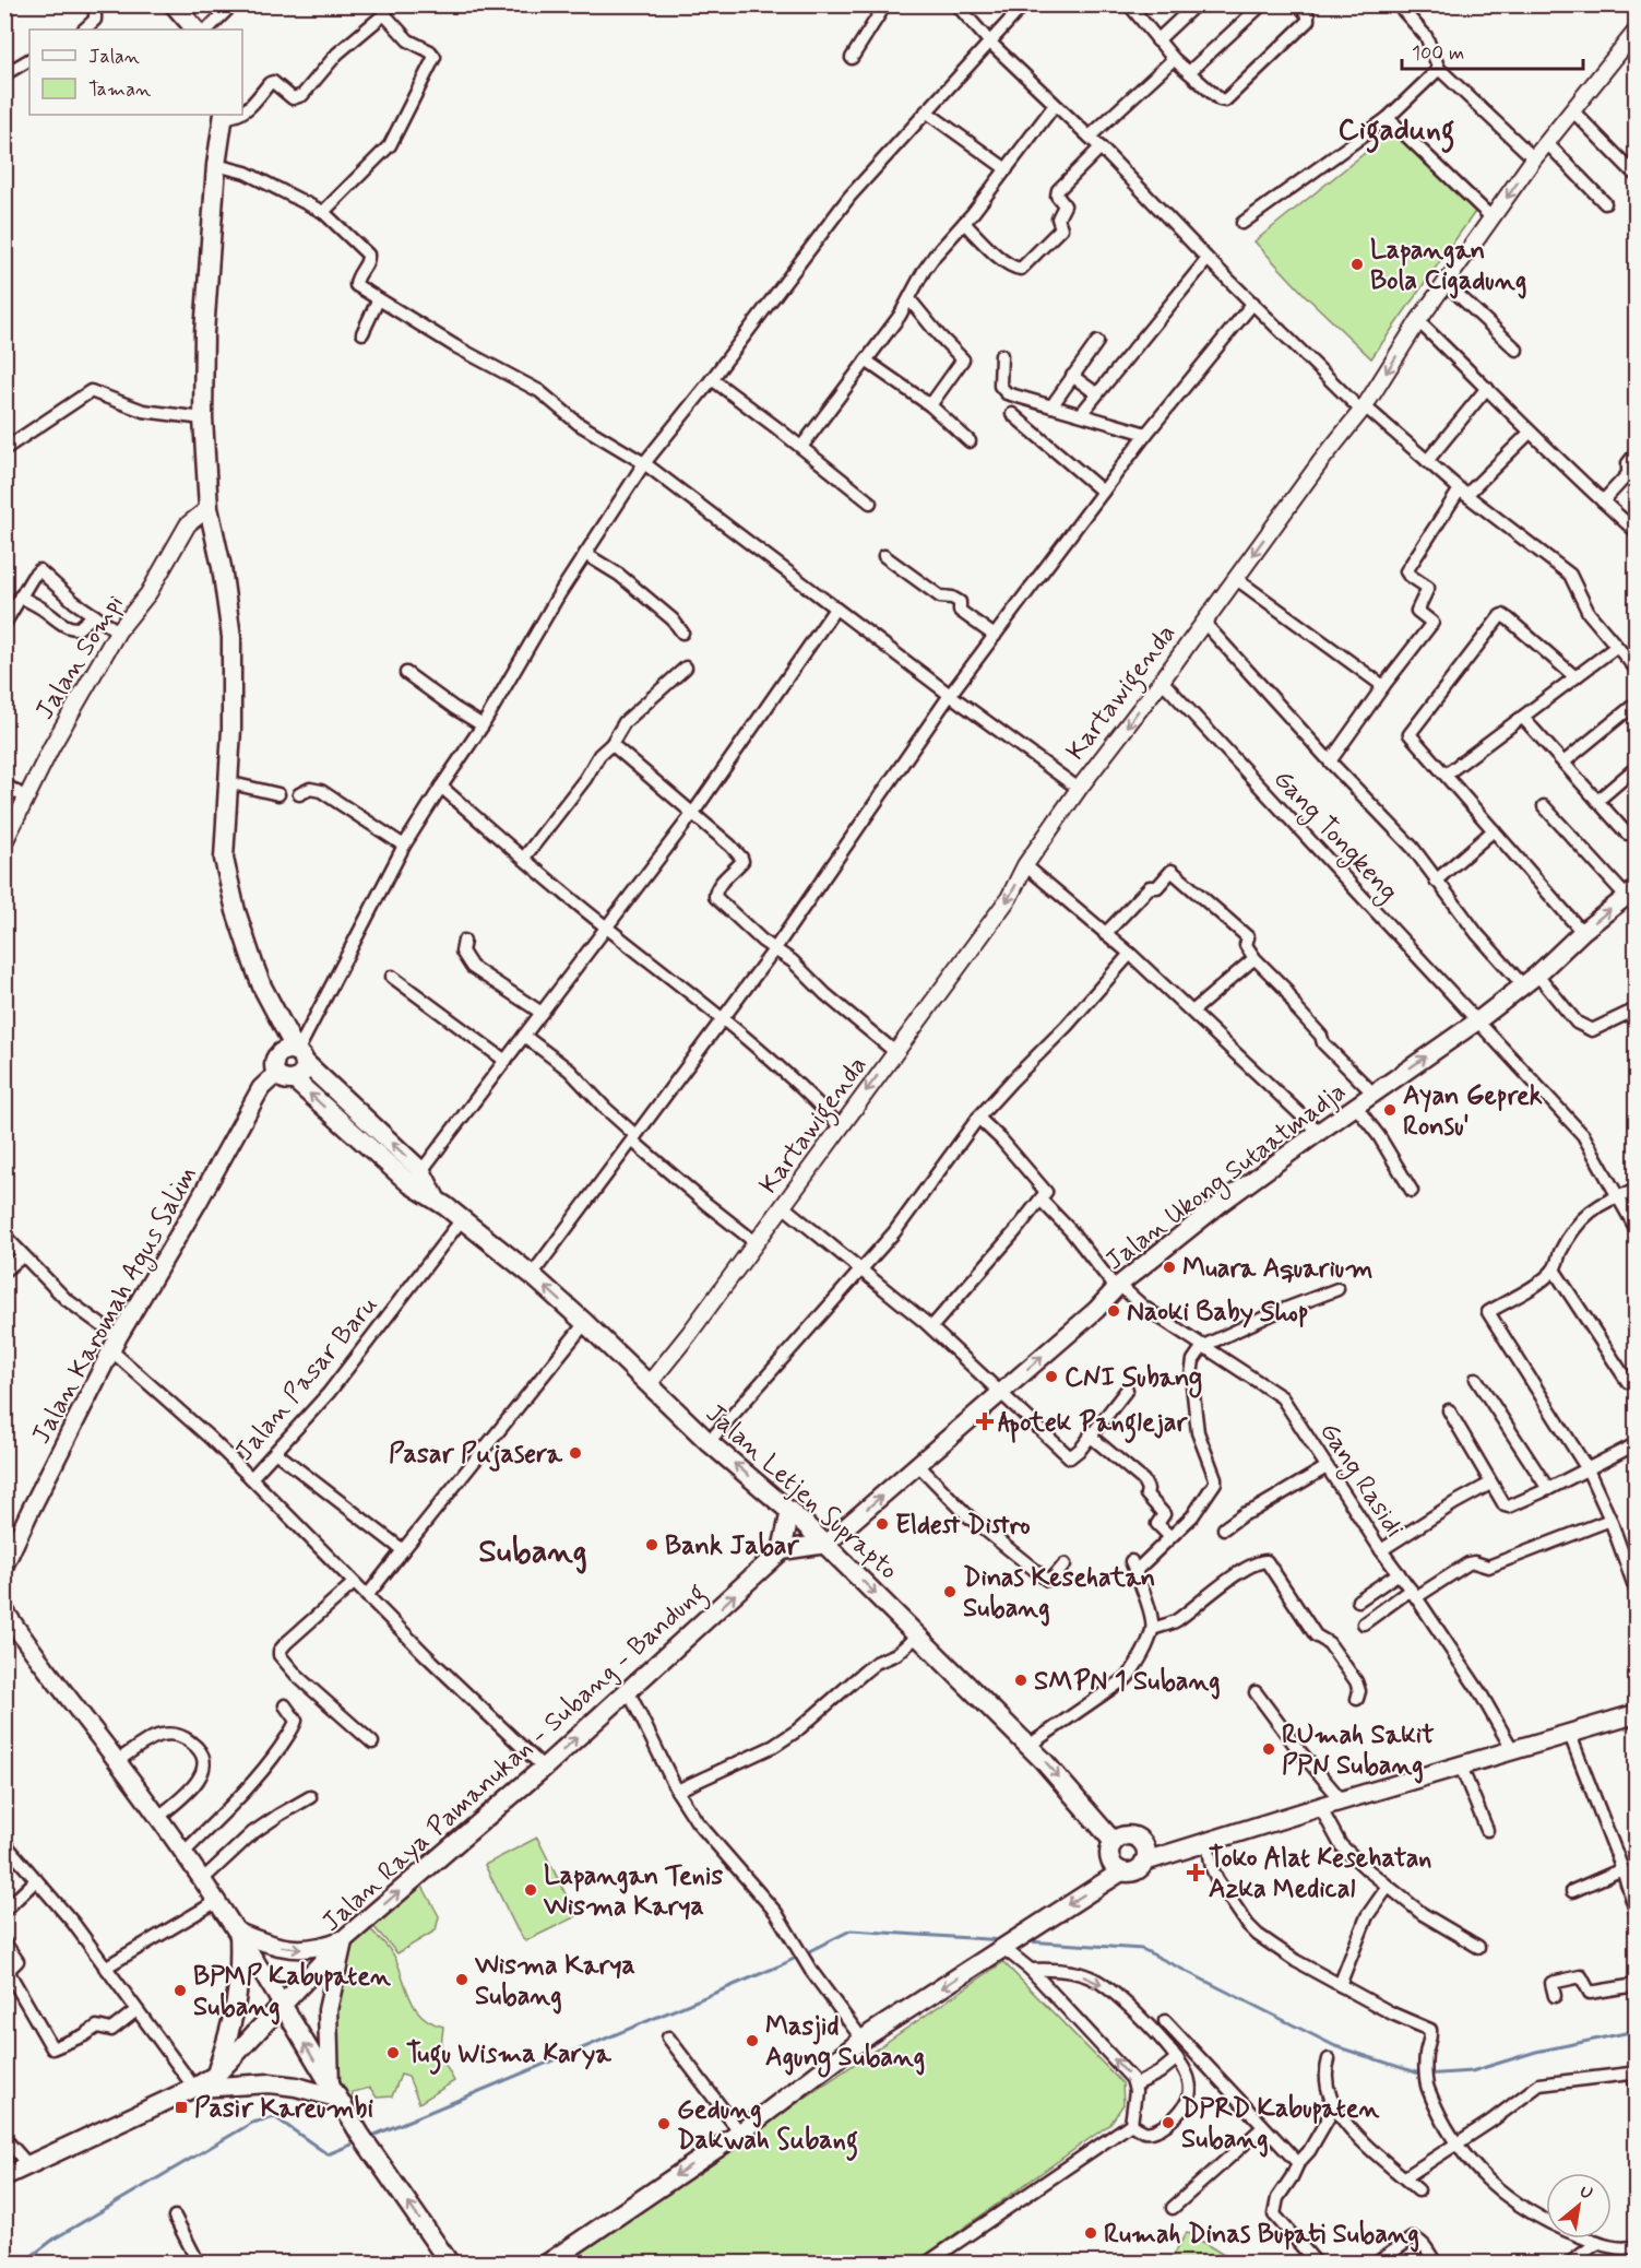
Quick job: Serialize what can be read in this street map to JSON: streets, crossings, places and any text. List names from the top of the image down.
{
  "streets": {
    "main road": [
      "Jalan Ukong Sutaatmadja",
      "Jalan Karomah Agus Salim",
      "Jalan Letjen Suprapto",
      "Jalan Raya Pamanukan - Subang - Bandung"
    ],
    "street": [
      "Jalan Sompi",
      "Kartawigenda",
      "Gang Tongkeng",
      "Jalan Pasar Baru",
      "Gang Rasidi"
    ]
  },
  "crossings": [
    ["Jalan Sompi", "Jalan Letjen Suprapto"],
    ["Kartawigenda", "Gang Tongkeng"],
    ["Kartawigenda", "Jalan Letjen Suprapto"],
    ["Gang Tongkeng", "Jalan Ukong Sutaatmadja"],
    ["Jalan Ukong Sutaatmadja", "Gang Rasidi"],
    ["Jalan Ukong Sutaatmadja", "Jalan Letjen Suprapto"],
    ["Jalan Karomah Agus Salim", "Jalan Pasar Baru"],
    ["Jalan Karomah Agus Salim", "Jalan Letjen Suprapto"],
    ["Jalan Pasar Baru", "Jalan Letjen Suprapto"]
  ],
  "one_way": ["Jalan Ukong Sutaatmadja", "Jalan Raya Pamanukan - Subang - Bandung"],
  "districts": ["Cigadung", "Subang"],
  "places": {
    "other": [
      "Lapangan Bola Cigadung",
      "Ayan Geprek Ronsu'",
      "Muara Aquarium",
      "Naoki Baby Shop",
      "CNI Subang",
      "Pasar Pujasera",
      "Eldest Distro",
      "Bank Jabar",
      "Dinas Kesehatan Subang",
      "SMPN 1 Subang",
      "RUmah Sakit PPN Subang",
      "Lapangan Tenis Wisma Karya",
      "Wisma Karya Subang",
      "BPMP Kabupaten Subang",
      "Masjid Agung Subang",
      "Tugu Wisma Karya",
      "DPRD Kabupaten Subang",
      "Gedung Dakwah Subang",
      "Rumah Dinas Bupati Subang"
    ],
    "health": ["Apotek Panglejar", "Toko Alat Kesehatan Azka Medical"],
    "transit": ["Pasir Kareumbi"]
  },
  "legend": ["Jalan", "Taman"],
  "scale_bar": "100 m",
  "north": "top right"
}
